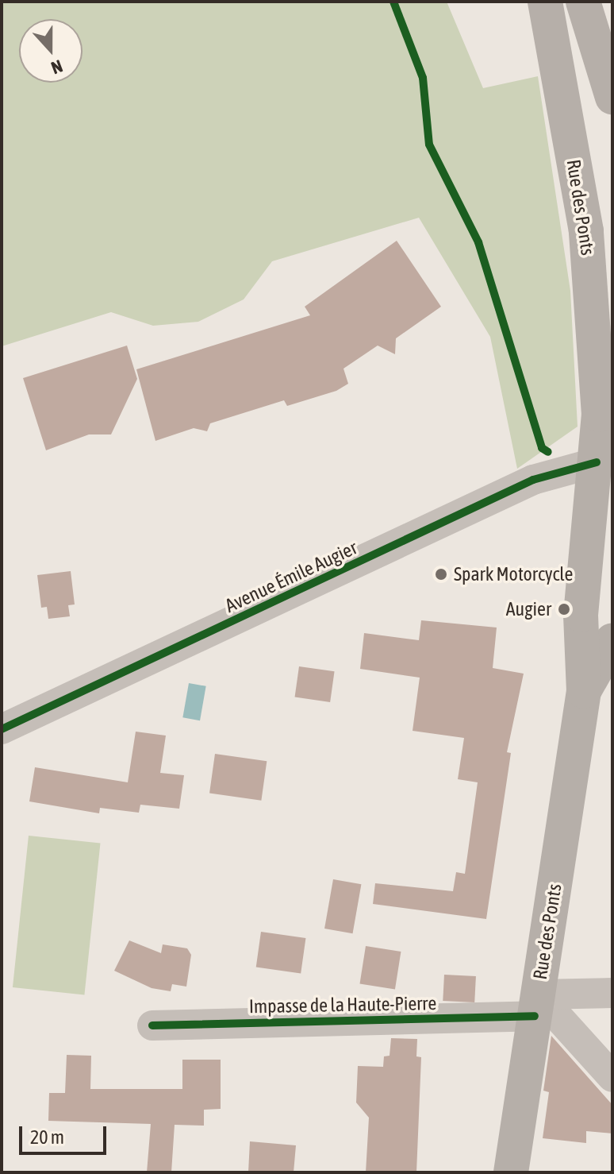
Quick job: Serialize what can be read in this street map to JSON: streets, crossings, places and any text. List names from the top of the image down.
{
  "streets": {
    "main road": ["Rue des Ponts"],
    "street": ["Avenue Émile Augier", "Impasse de la Haute-Pierre"]
  },
  "crossings": [
    ["Rue des Ponts", "Avenue Émile Augier"],
    ["Rue des Ponts", "Impasse de la Haute-Pierre"]
  ],
  "places": ["Spark Motorcycle", "Augier"],
  "scale_bar": "20 m",
  "north": "bottom"
}
